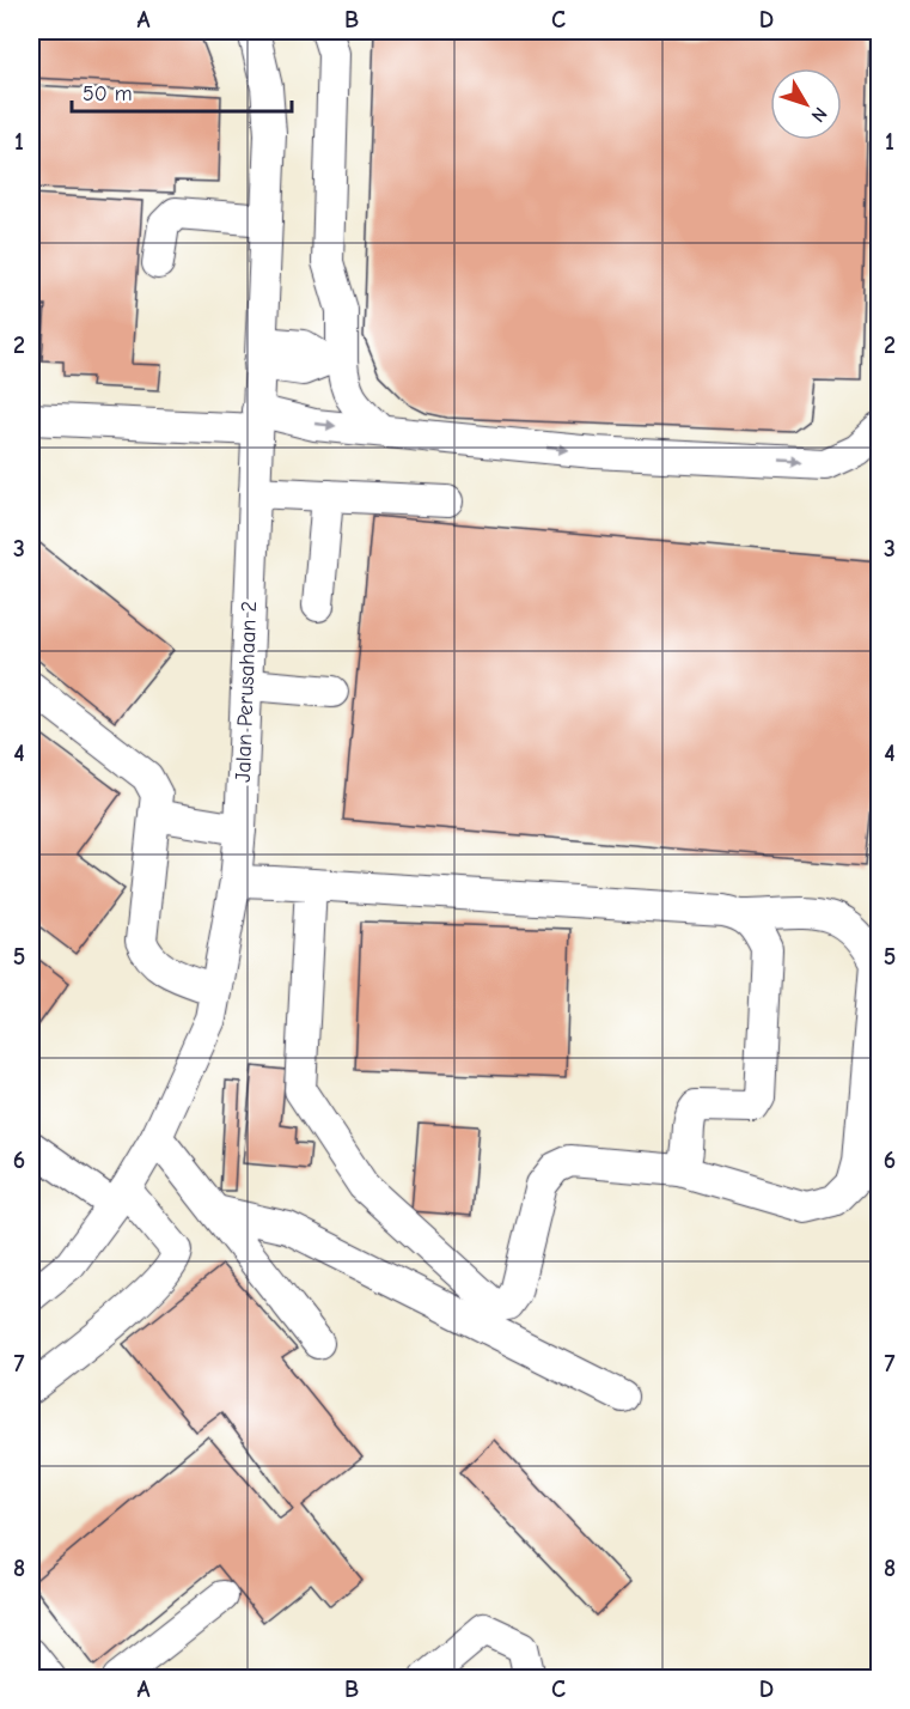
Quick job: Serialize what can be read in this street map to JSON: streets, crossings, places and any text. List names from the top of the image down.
{
  "streets": {
    "street": ["Jalan Perusahaan 2"]
  },
  "scale_bar": "50 m",
  "north": "bottom right",
  "grid": {
    "columns": [
      "A",
      "B",
      "C",
      "D"
    ],
    "rows": [
      "1",
      "2",
      "3",
      "4",
      "5",
      "6",
      "7",
      "8"
    ]
  }
}
